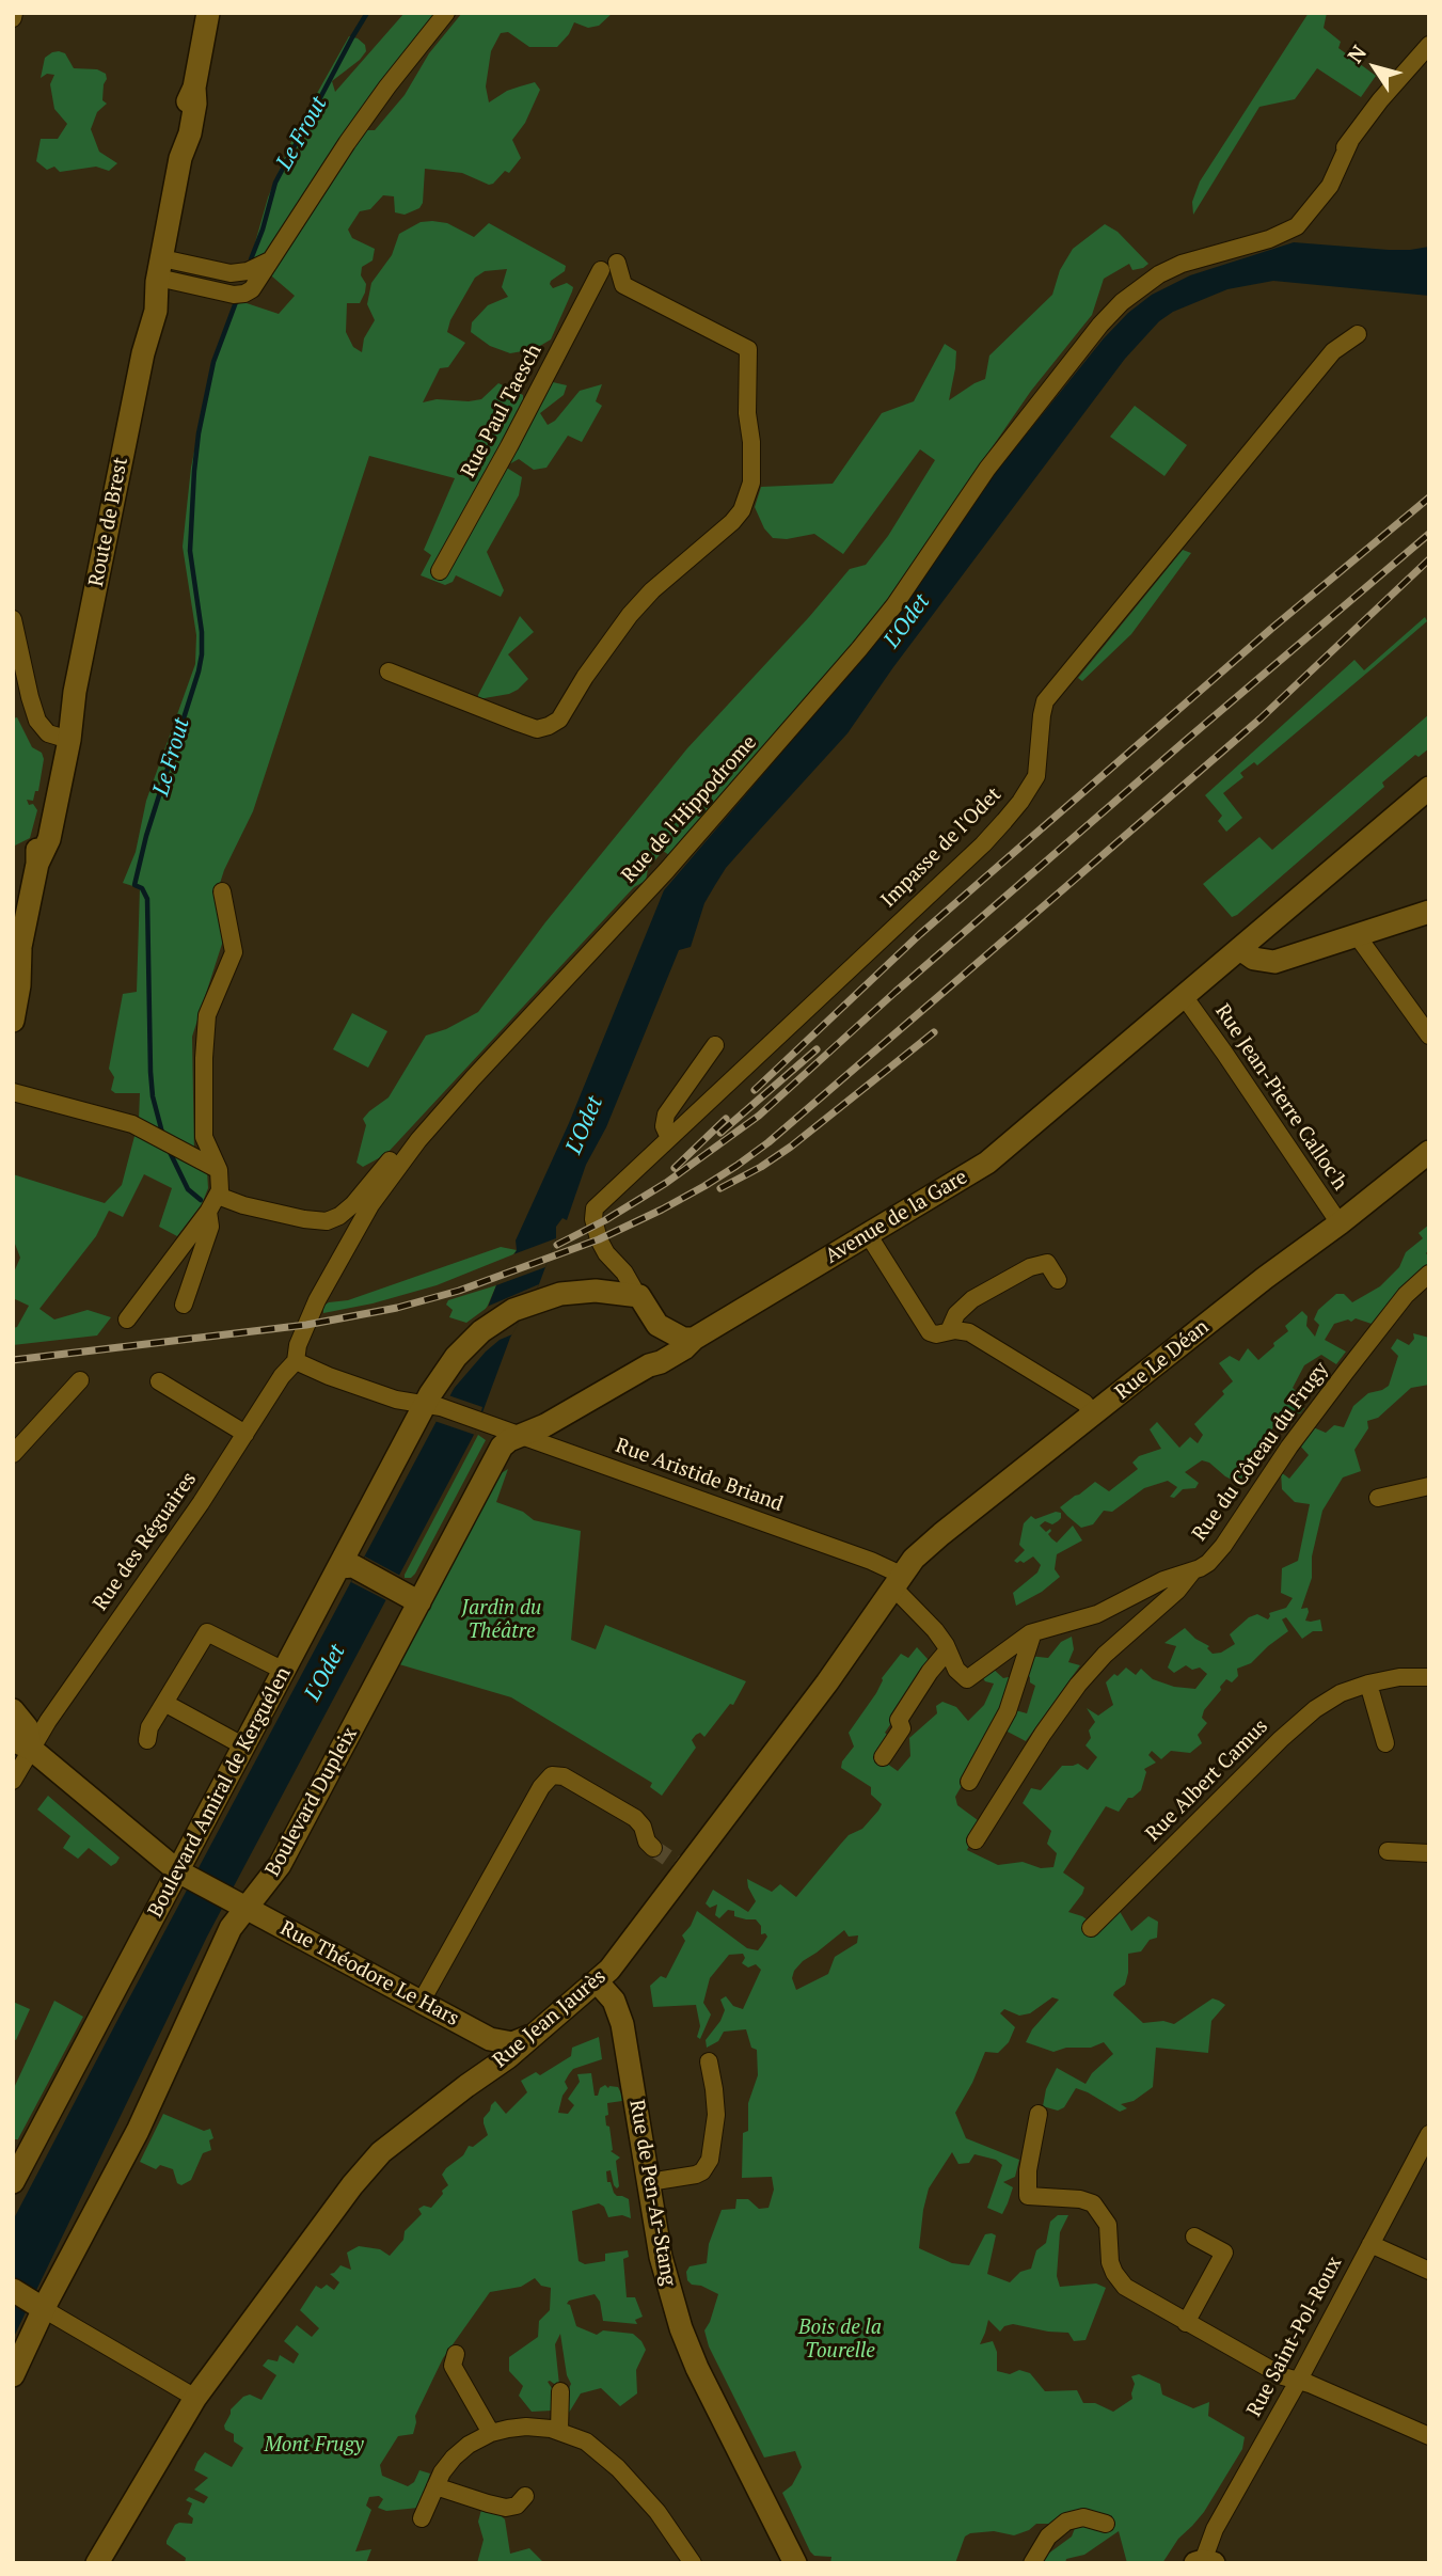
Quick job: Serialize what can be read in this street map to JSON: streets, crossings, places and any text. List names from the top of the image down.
{
  "streets": {
    "main road": [
      "Route de Brest",
      "Avenue de la Gare",
      "Rue Le Déan",
      "Boulevard Amiral de Kerguélen",
      "Boulevard Dupleix",
      "Rue Théodore Le Hars",
      "Rue Jean Jaurès",
      "Rue de Pen-Ar-Stang"
    ],
    "street": [
      "Rue Paul Taesch",
      "Rue de l'Hippodrome",
      "Impasse de l'Odet",
      "Rue Jean-Pierre Calloc'h",
      "Rue du Côteau du Frugy",
      "Rue Aristide Briand",
      "Rue des Réguaires",
      "Rue Albert Camus",
      "Rue Saint-Pol-Roux"
    ]
  },
  "crossings": [
    ["Rue de l'Hippodrome", "Rue des Réguaires"],
    ["Impasse de l'Odet", "Boulevard Amiral de Kerguélen"],
    ["Rue Jean-Pierre Calloc'h", "Avenue de la Gare"],
    ["Rue Jean-Pierre Calloc'h", "Rue Le Déan"],
    ["Avenue de la Gare", "Rue Aristide Briand"],
    ["Avenue de la Gare", "Boulevard Dupleix"],
    ["Rue Le Déan", "Rue du Côteau du Frugy"],
    ["Rue Le Déan", "Rue Aristide Briand"],
    ["Rue Le Déan", "Rue Jean Jaurès"],
    ["Rue du Côteau du Frugy", "Rue Aristide Briand"],
    ["Rue du Côteau du Frugy", "Rue Jean Jaurès"],
    ["Rue Aristide Briand", "Boulevard Amiral de Kerguélen"],
    ["Rue Aristide Briand", "Boulevard Dupleix"],
    ["Rue Aristide Briand", "Rue Jean Jaurès"],
    ["Rue des Réguaires", "Rue Théodore Le Hars"],
    ["Boulevard Amiral de Kerguélen", "Rue Théodore Le Hars"],
    ["Boulevard Dupleix", "Rue Théodore Le Hars"],
    ["Rue Jean Jaurès", "Rue de Pen-Ar-Stang"]
  ],
  "water": ["Le Frout", "L'Odet"],
  "parks": ["Jardin du Théâtre", "Bois de la Tourelle", "Mont Frugy"],
  "north": "top left"
}
